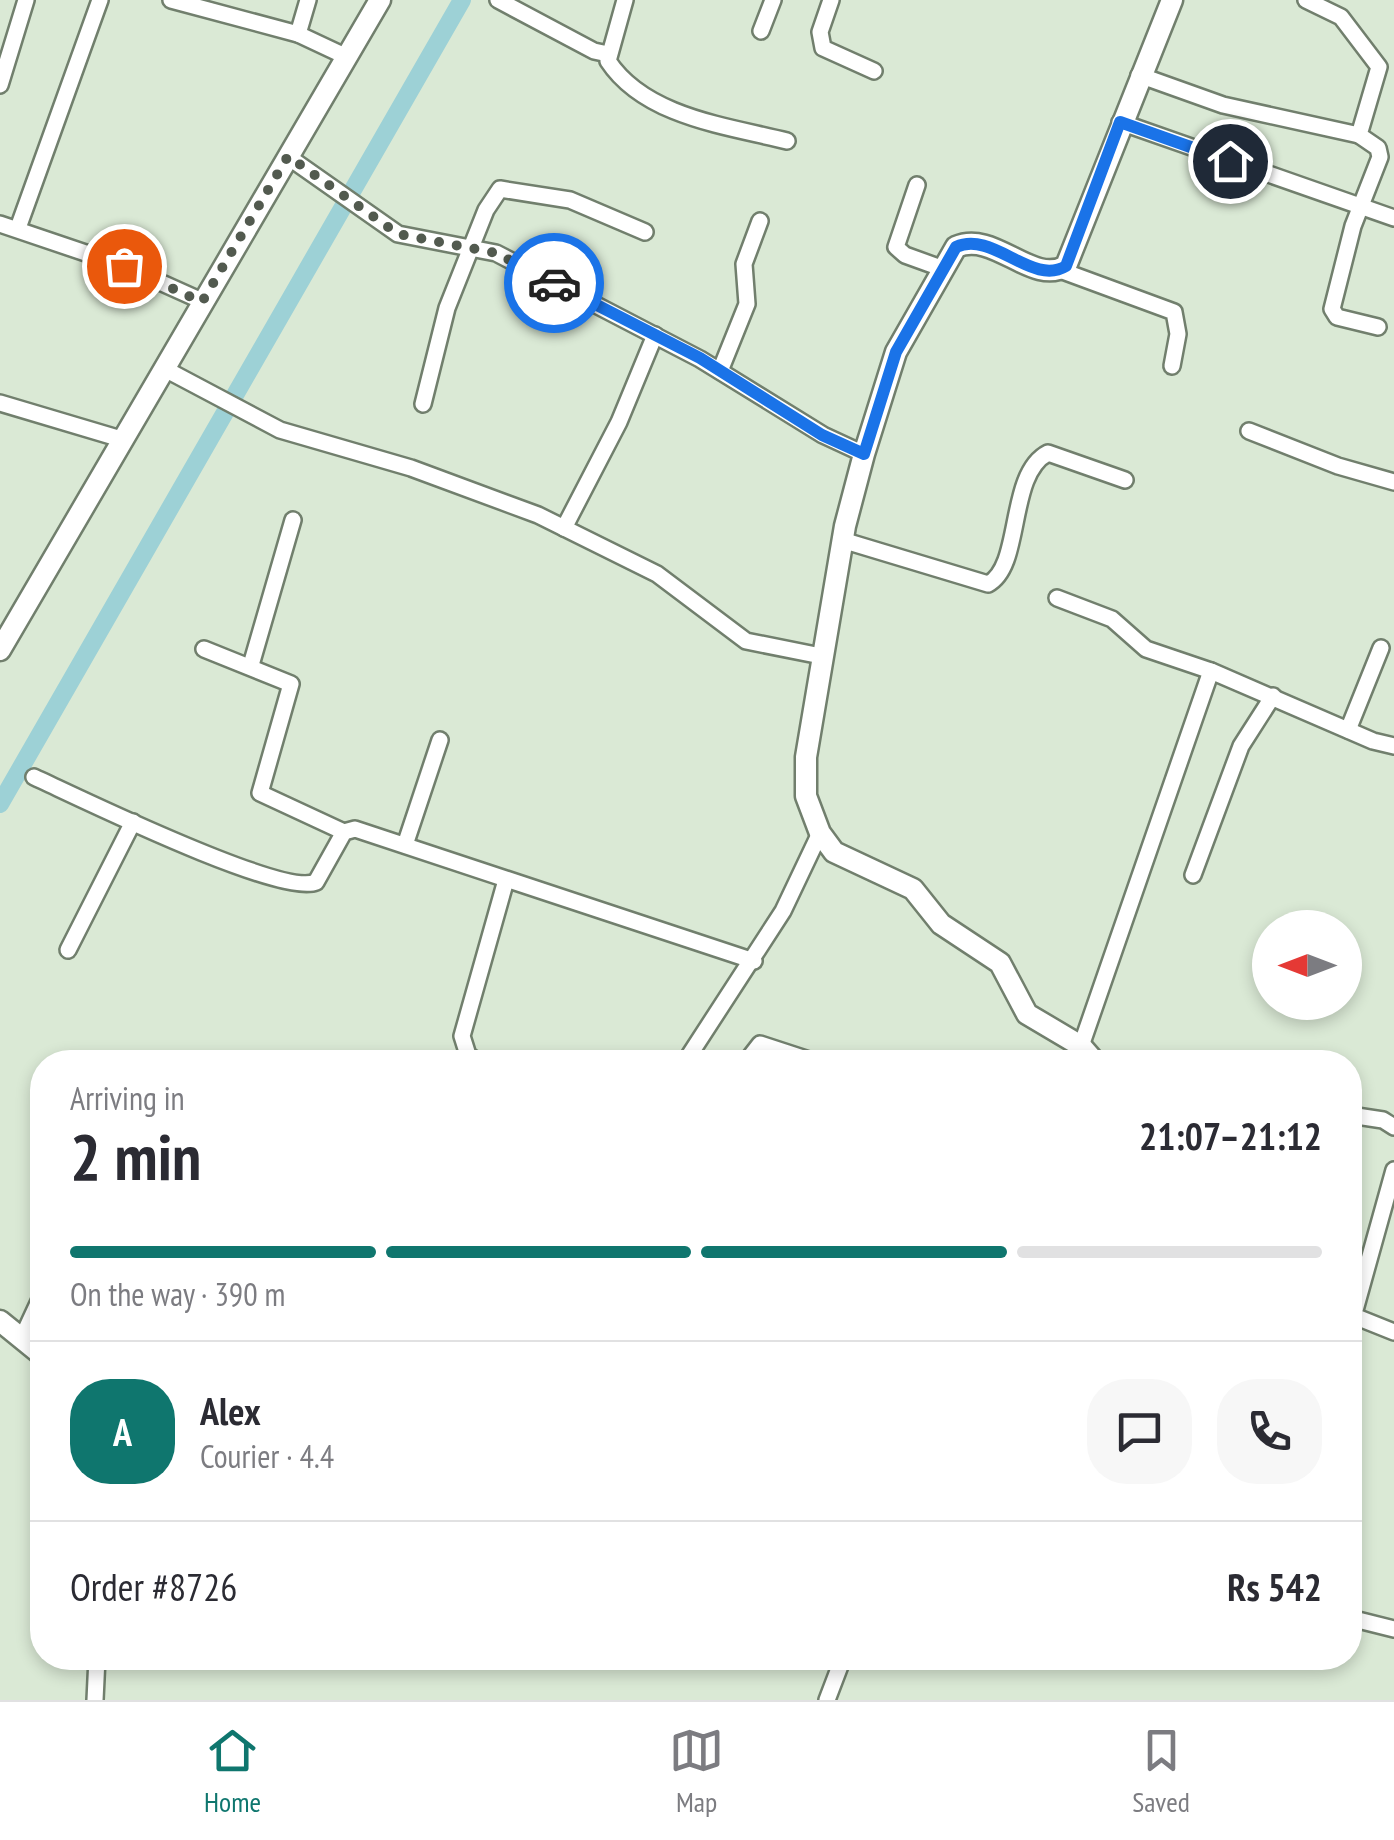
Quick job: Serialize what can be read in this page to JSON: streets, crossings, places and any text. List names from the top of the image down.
{
  "north": "left",
  "page": {
    "heading": ["2 min", "Arriving in", "21:07–21:12"],
    "panel": [
      "Alex",
      "Courier · 4.4",
      "Order #8726",
      "Rs 542"
    ],
    "bar": "On the way · 390 m",
    "round": "A",
    "tabs": ["Home", "Map", "Saved"]
  }
}
